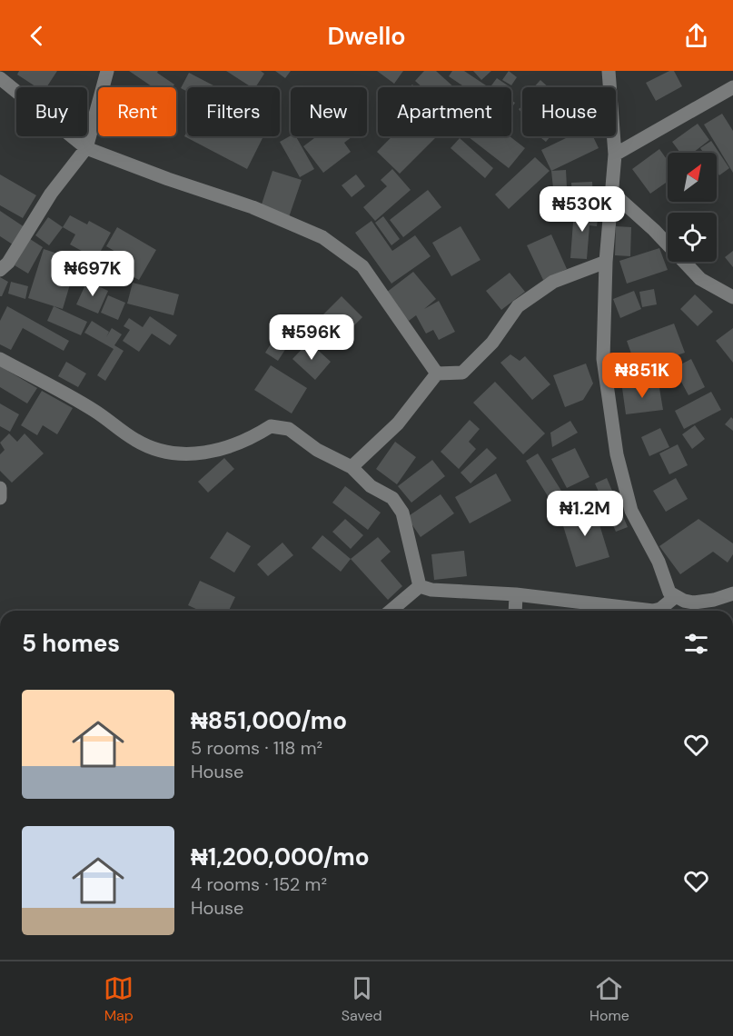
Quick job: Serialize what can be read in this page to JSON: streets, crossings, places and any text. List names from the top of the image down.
{
  "north": "top right",
  "page": {
    "header": "Dwello",
    "chip": [
      "Buy",
      "Rent",
      "Filters",
      "New",
      "Apartment",
      "House"
    ],
    "price": [
      "₦530K",
      "₦697K",
      "₦596K",
      "₦851K",
      "₦1.2M"
    ],
    "heading": "5 homes",
    "list": [
      {
        "name": "₦851,000/mo",
        "note": "5 rooms · 118 m² · House"
      },
      {
        "name": "₦1,200,000/mo",
        "note": "4 rooms · 152 m² · House"
      }
    ],
    "tabs": ["Map", "Saved", "Home"]
  }
}
